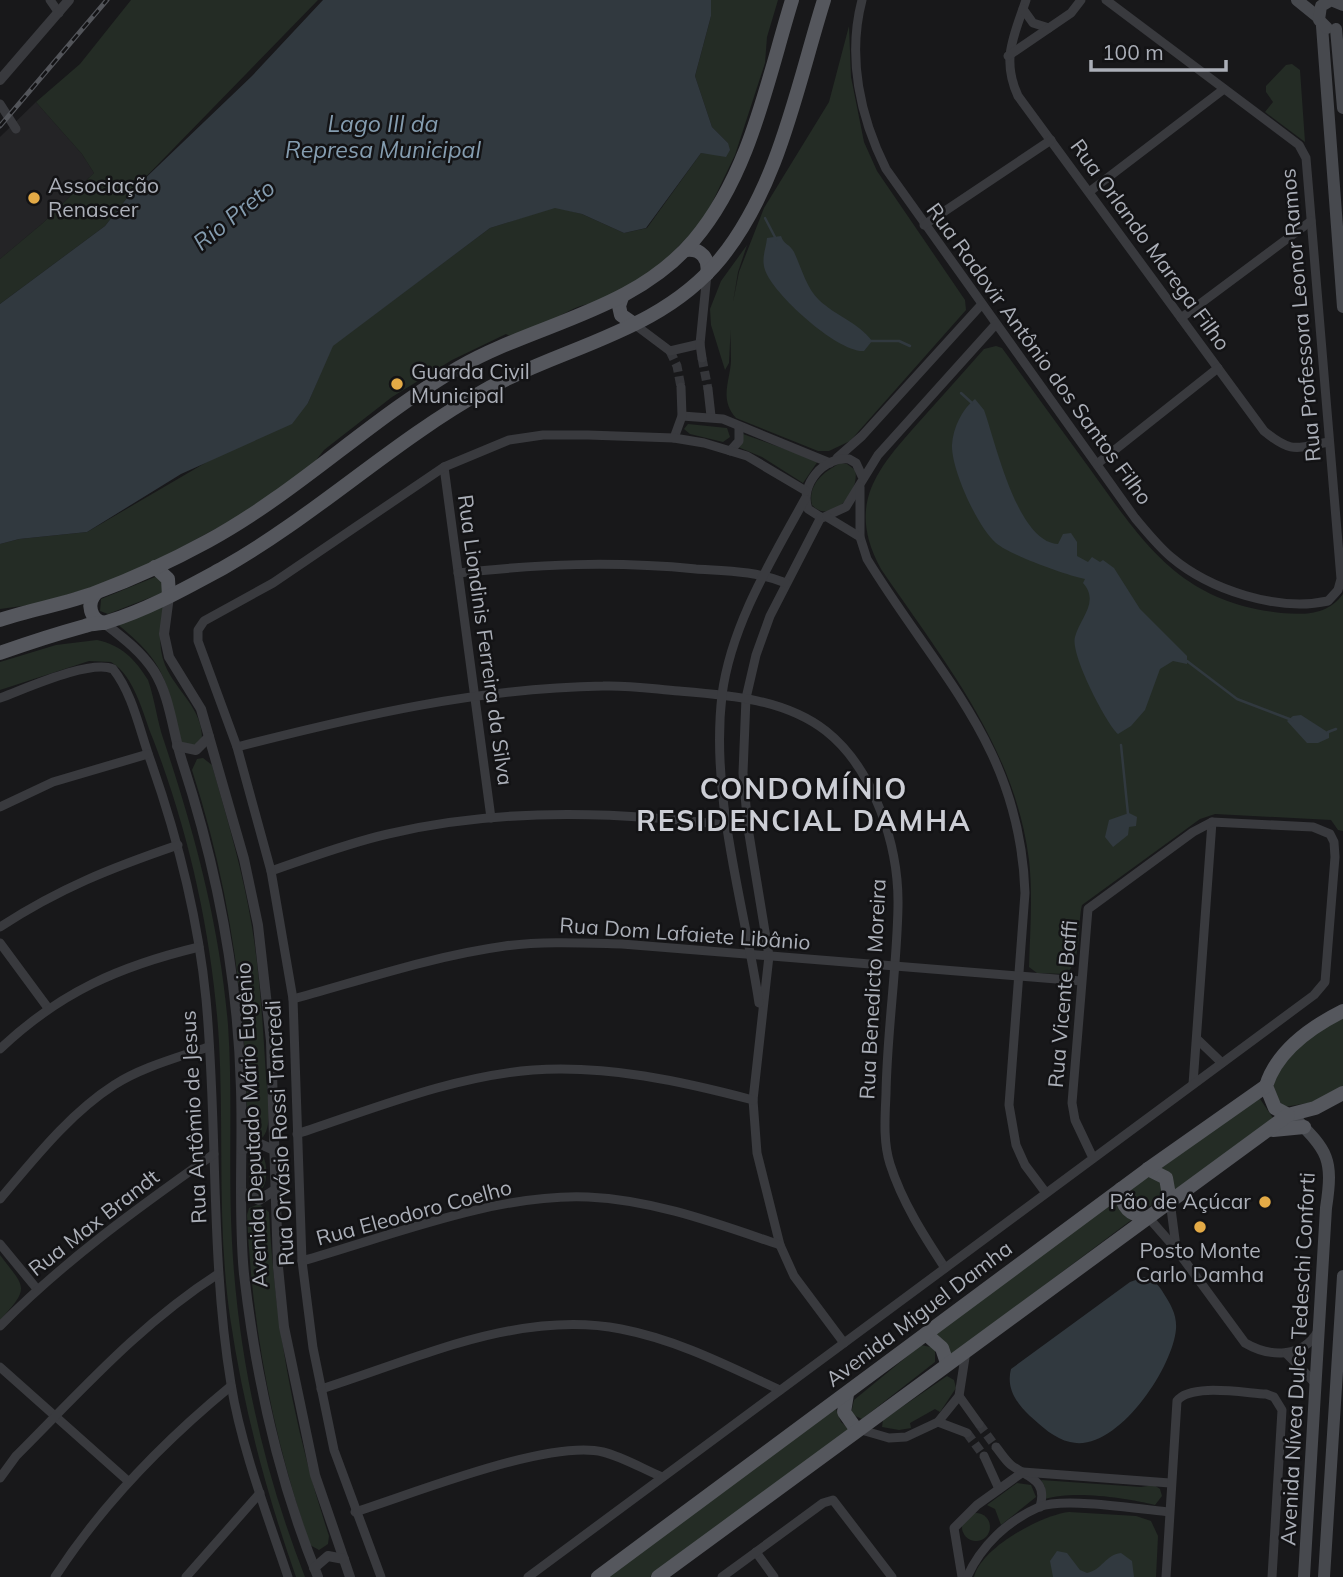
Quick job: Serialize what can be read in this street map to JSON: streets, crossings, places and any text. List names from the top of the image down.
{
  "streets": {
    "main road": ["Avenida Miguel Damha", "Avenida Nívea Dulce Tedeschi Conforti"],
    "street": [
      "Rua Orlando Marega Filho",
      "Rua Professora Leonor Ramos",
      "Rua Radovir Antônio dos Santos Filho",
      "Rua Liondinis Ferreira da Silva",
      "Rua Dom Lafaiete Libânio",
      "Rua Benedicto Moreira",
      "Rua Vicente Baffi",
      "Rua Antômio de Jesus",
      "Avenida Deputado Mário Eugênio",
      "Rua Orvásio Rossi Tancredi",
      "Rua Eleodoro Coelho",
      "Rua Max Brandt"
    ]
  },
  "crossings": [
    ["Rua Orlando Marega Filho", "Rua Professora Leonor Ramos"],
    ["Rua Professora Leonor Ramos", "Rua Radovir Antônio dos Santos Filho"],
    ["Rua Liondinis Ferreira da Silva", "Rua Benedicto Moreira"],
    ["Rua Liondinis Ferreira da Silva", "Rua Orvásio Rossi Tancredi"],
    ["Rua Dom Lafaiete Libânio", "Rua Benedicto Moreira"],
    ["Rua Dom Lafaiete Libânio", "Rua Vicente Baffi"],
    ["Rua Dom Lafaiete Libânio", "Rua Orvásio Rossi Tancredi"],
    ["Rua Benedicto Moreira", "Rua Orvásio Rossi Tancredi"],
    ["Rua Antômio de Jesus", "Rua Max Brandt"],
    ["Rua Orvásio Rossi Tancredi", "Rua Eleodoro Coelho"]
  ],
  "districts": ["CONDOMÍNIO RESIDENCIAL DAMHA"],
  "water": ["Lago III da Represa Municipal", "Rio Preto"],
  "places": [
    "Associação Renascer",
    "Guarda Civil Municipal",
    "Pão de Açúcar",
    "Posto Monte Carlo Damha"
  ],
  "scale_bar": "100 m"
}
